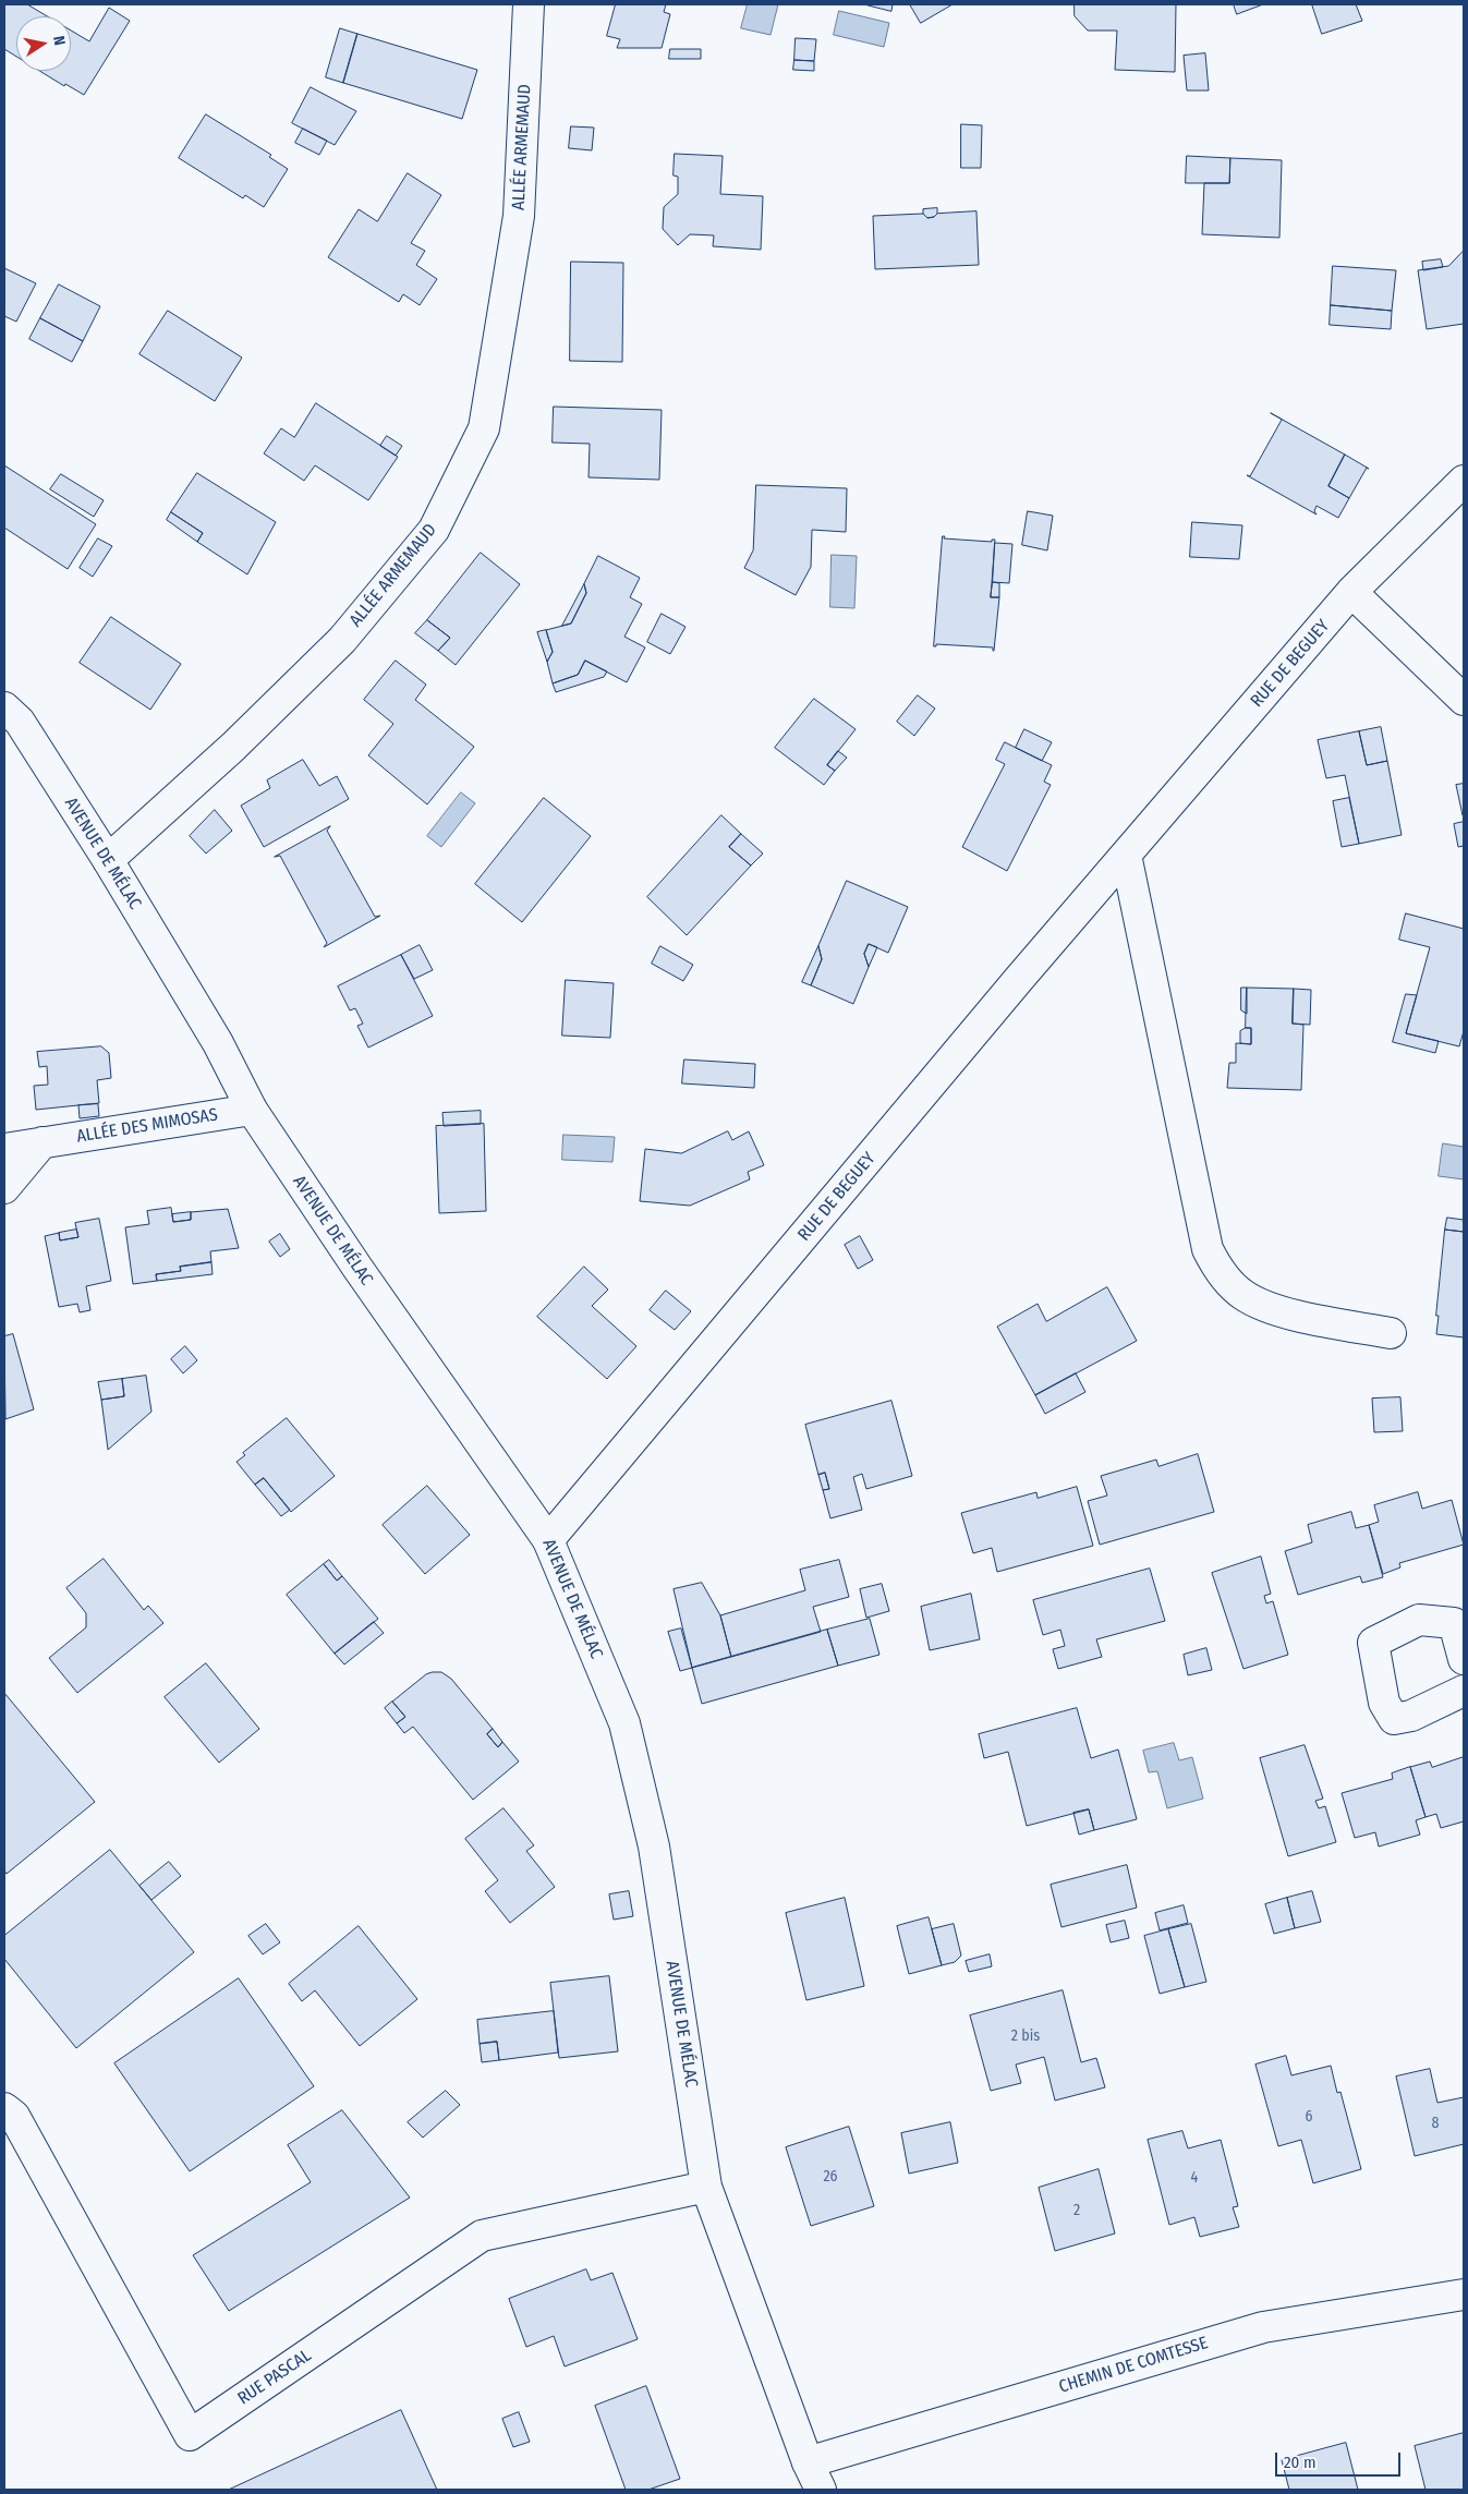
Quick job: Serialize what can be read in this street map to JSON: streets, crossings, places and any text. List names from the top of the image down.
{
  "streets": {
    "street": [
      "ALLÉE ARMEMAUD",
      "RUE DE BEGUEY",
      "AVENUE DE MÉLAC",
      "ALLÉE DES MIMOSAS",
      "CHEMIN DE COMTESSE",
      "RUE PASCAL"
    ]
  },
  "crossings": [
    ["ALLÉE ARMEMAUD", "AVENUE DE MÉLAC"],
    ["RUE DE BEGUEY", "AVENUE DE MÉLAC"],
    ["AVENUE DE MÉLAC", "ALLÉE DES MIMOSAS"],
    ["AVENUE DE MÉLAC", "CHEMIN DE COMTESSE"],
    ["AVENUE DE MÉLAC", "RUE PASCAL"]
  ],
  "house_numbers": [
    "2 bis",
    "6",
    "8",
    "26",
    "4",
    "2"
  ],
  "scale_bar": "20 m",
  "north": "right"
}
